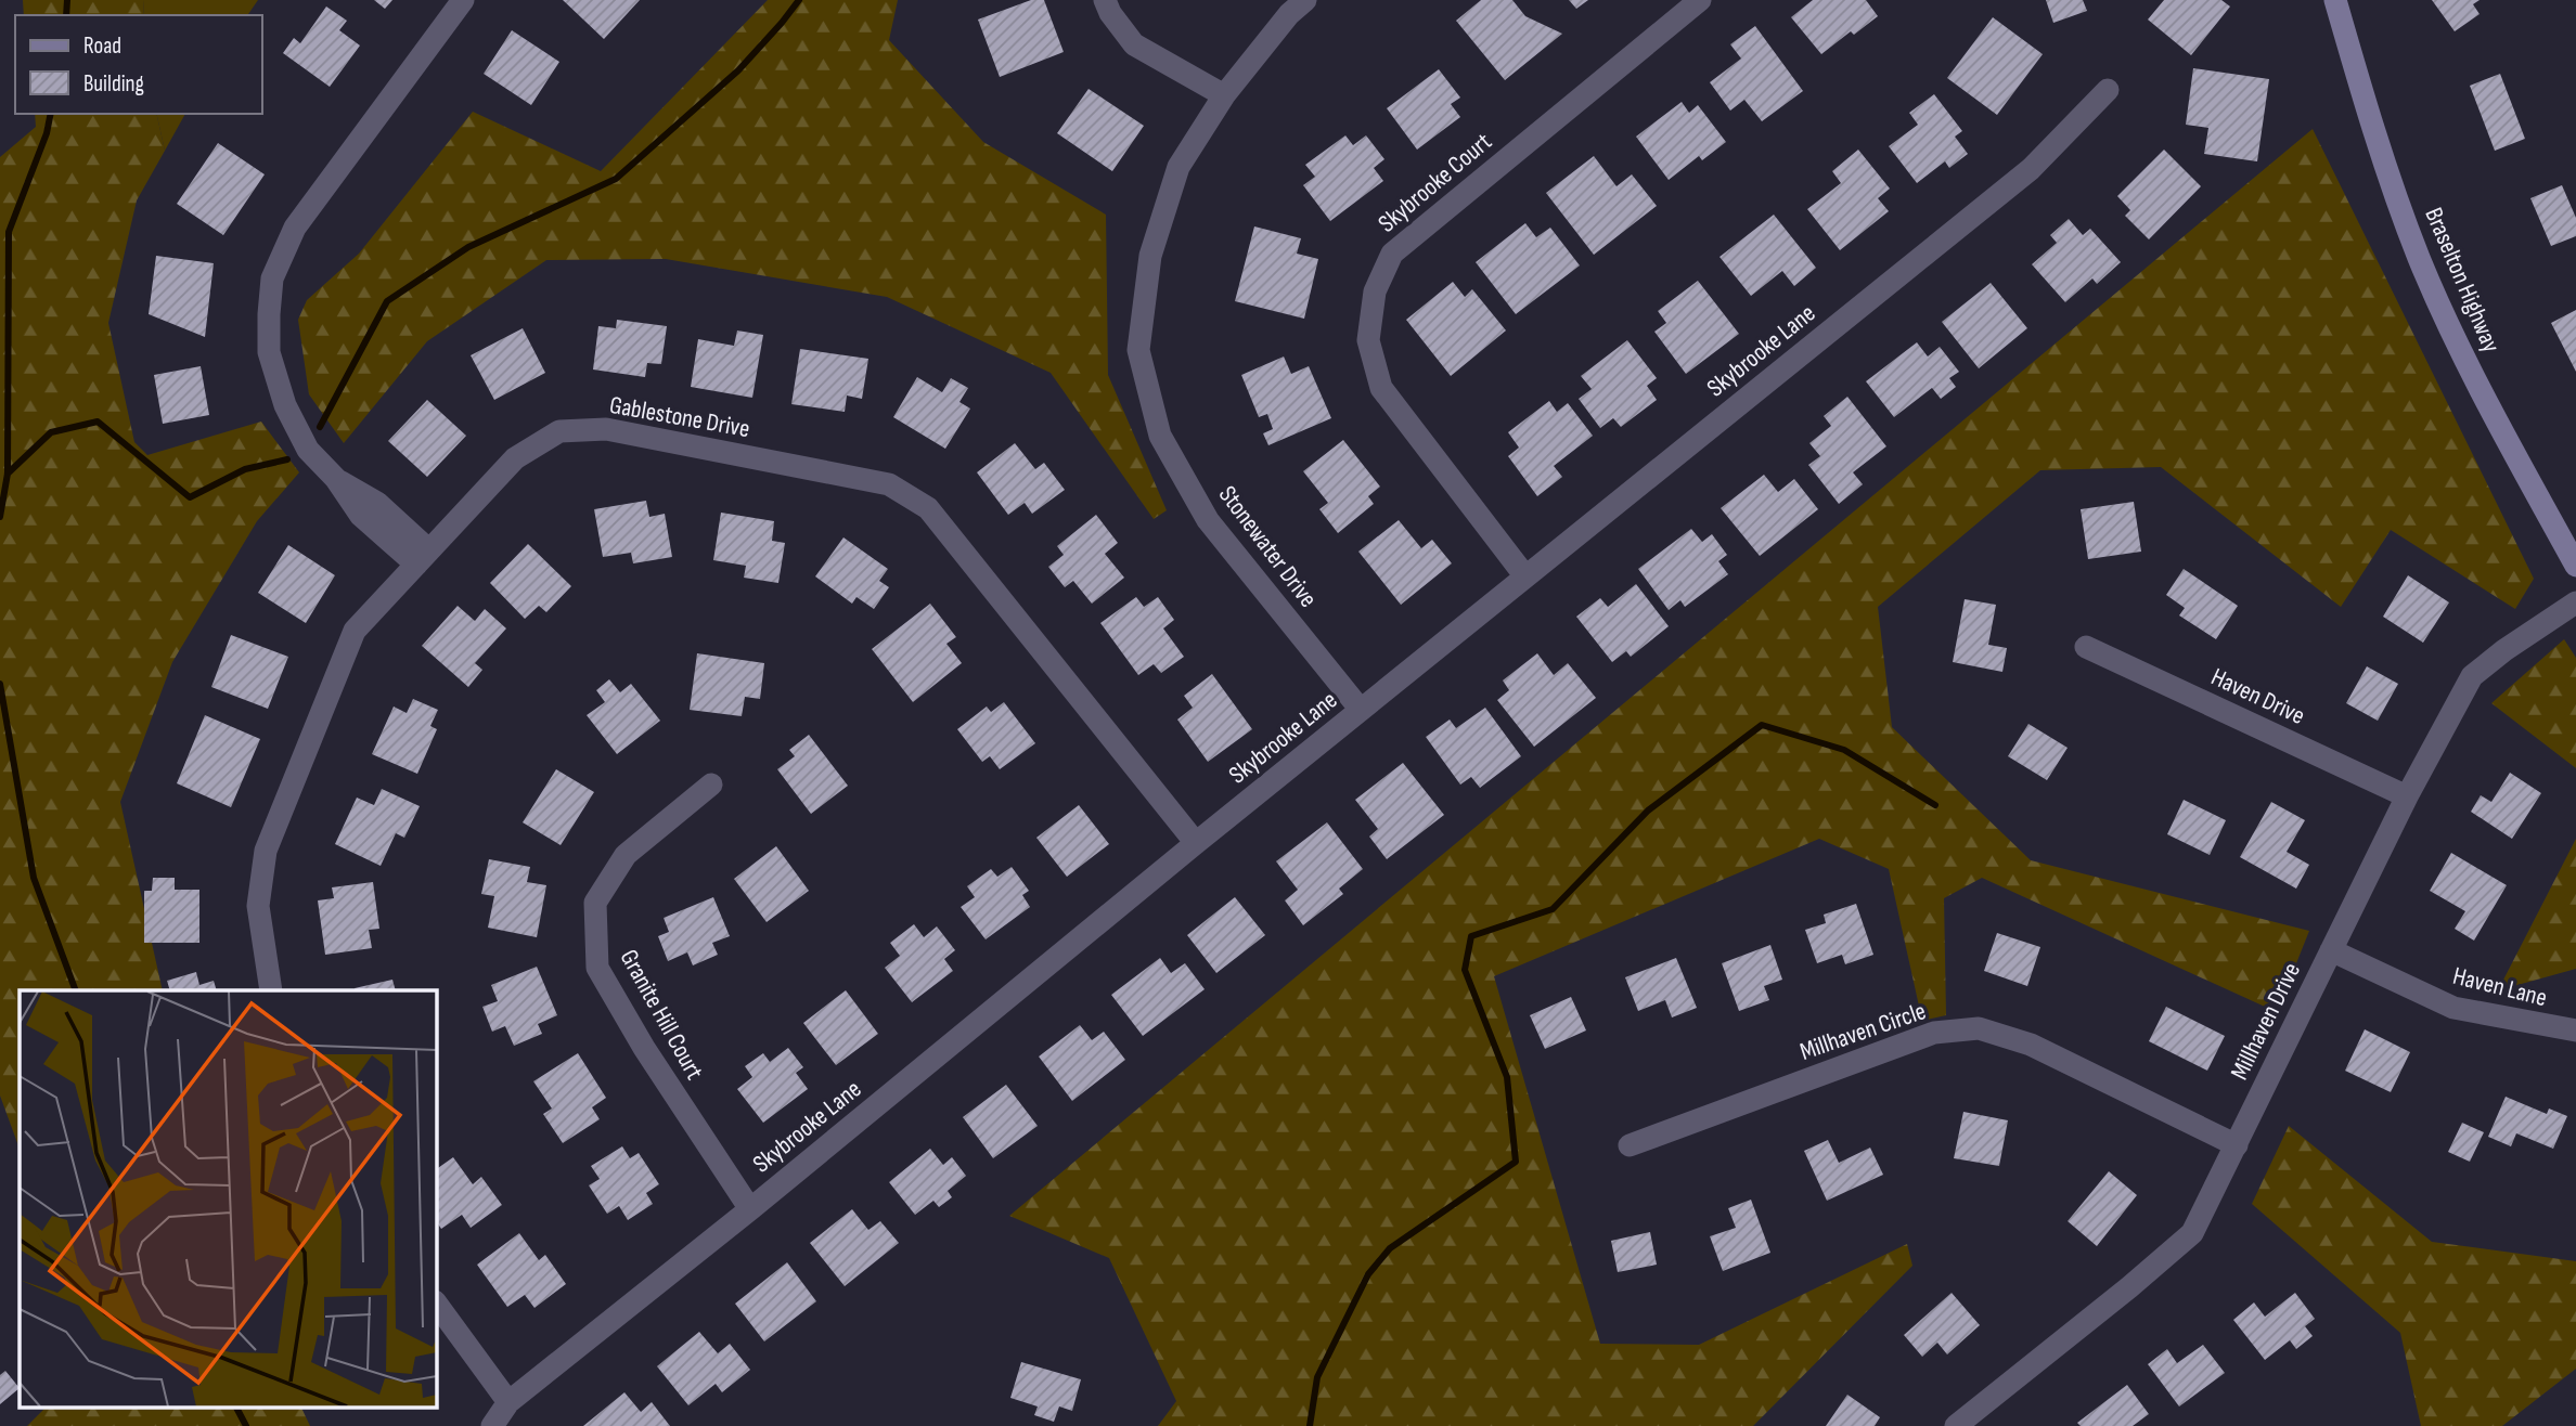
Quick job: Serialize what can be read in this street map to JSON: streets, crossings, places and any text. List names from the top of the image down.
{
  "streets": {
    "main road": ["Braselton Highway"],
    "street": [
      "Skybrooke Court",
      "Skybrooke Lane",
      "Gablestone Drive",
      "Stonewater Drive",
      "Haven Drive",
      "Haven Lane",
      "Granite Hill Court",
      "Millhaven Drive",
      "Millhaven Circle"
    ]
  },
  "crossings": [
    ["Skybrooke Court", "Skybrooke Lane"],
    ["Skybrooke Lane", "Gablestone Drive"],
    ["Skybrooke Lane", "Stonewater Drive"],
    ["Skybrooke Lane", "Granite Hill Court"],
    ["Haven Drive", "Millhaven Drive"],
    ["Haven Lane", "Millhaven Drive"],
    ["Millhaven Drive", "Millhaven Circle"]
  ],
  "legend": ["Road", "Building"]
}
